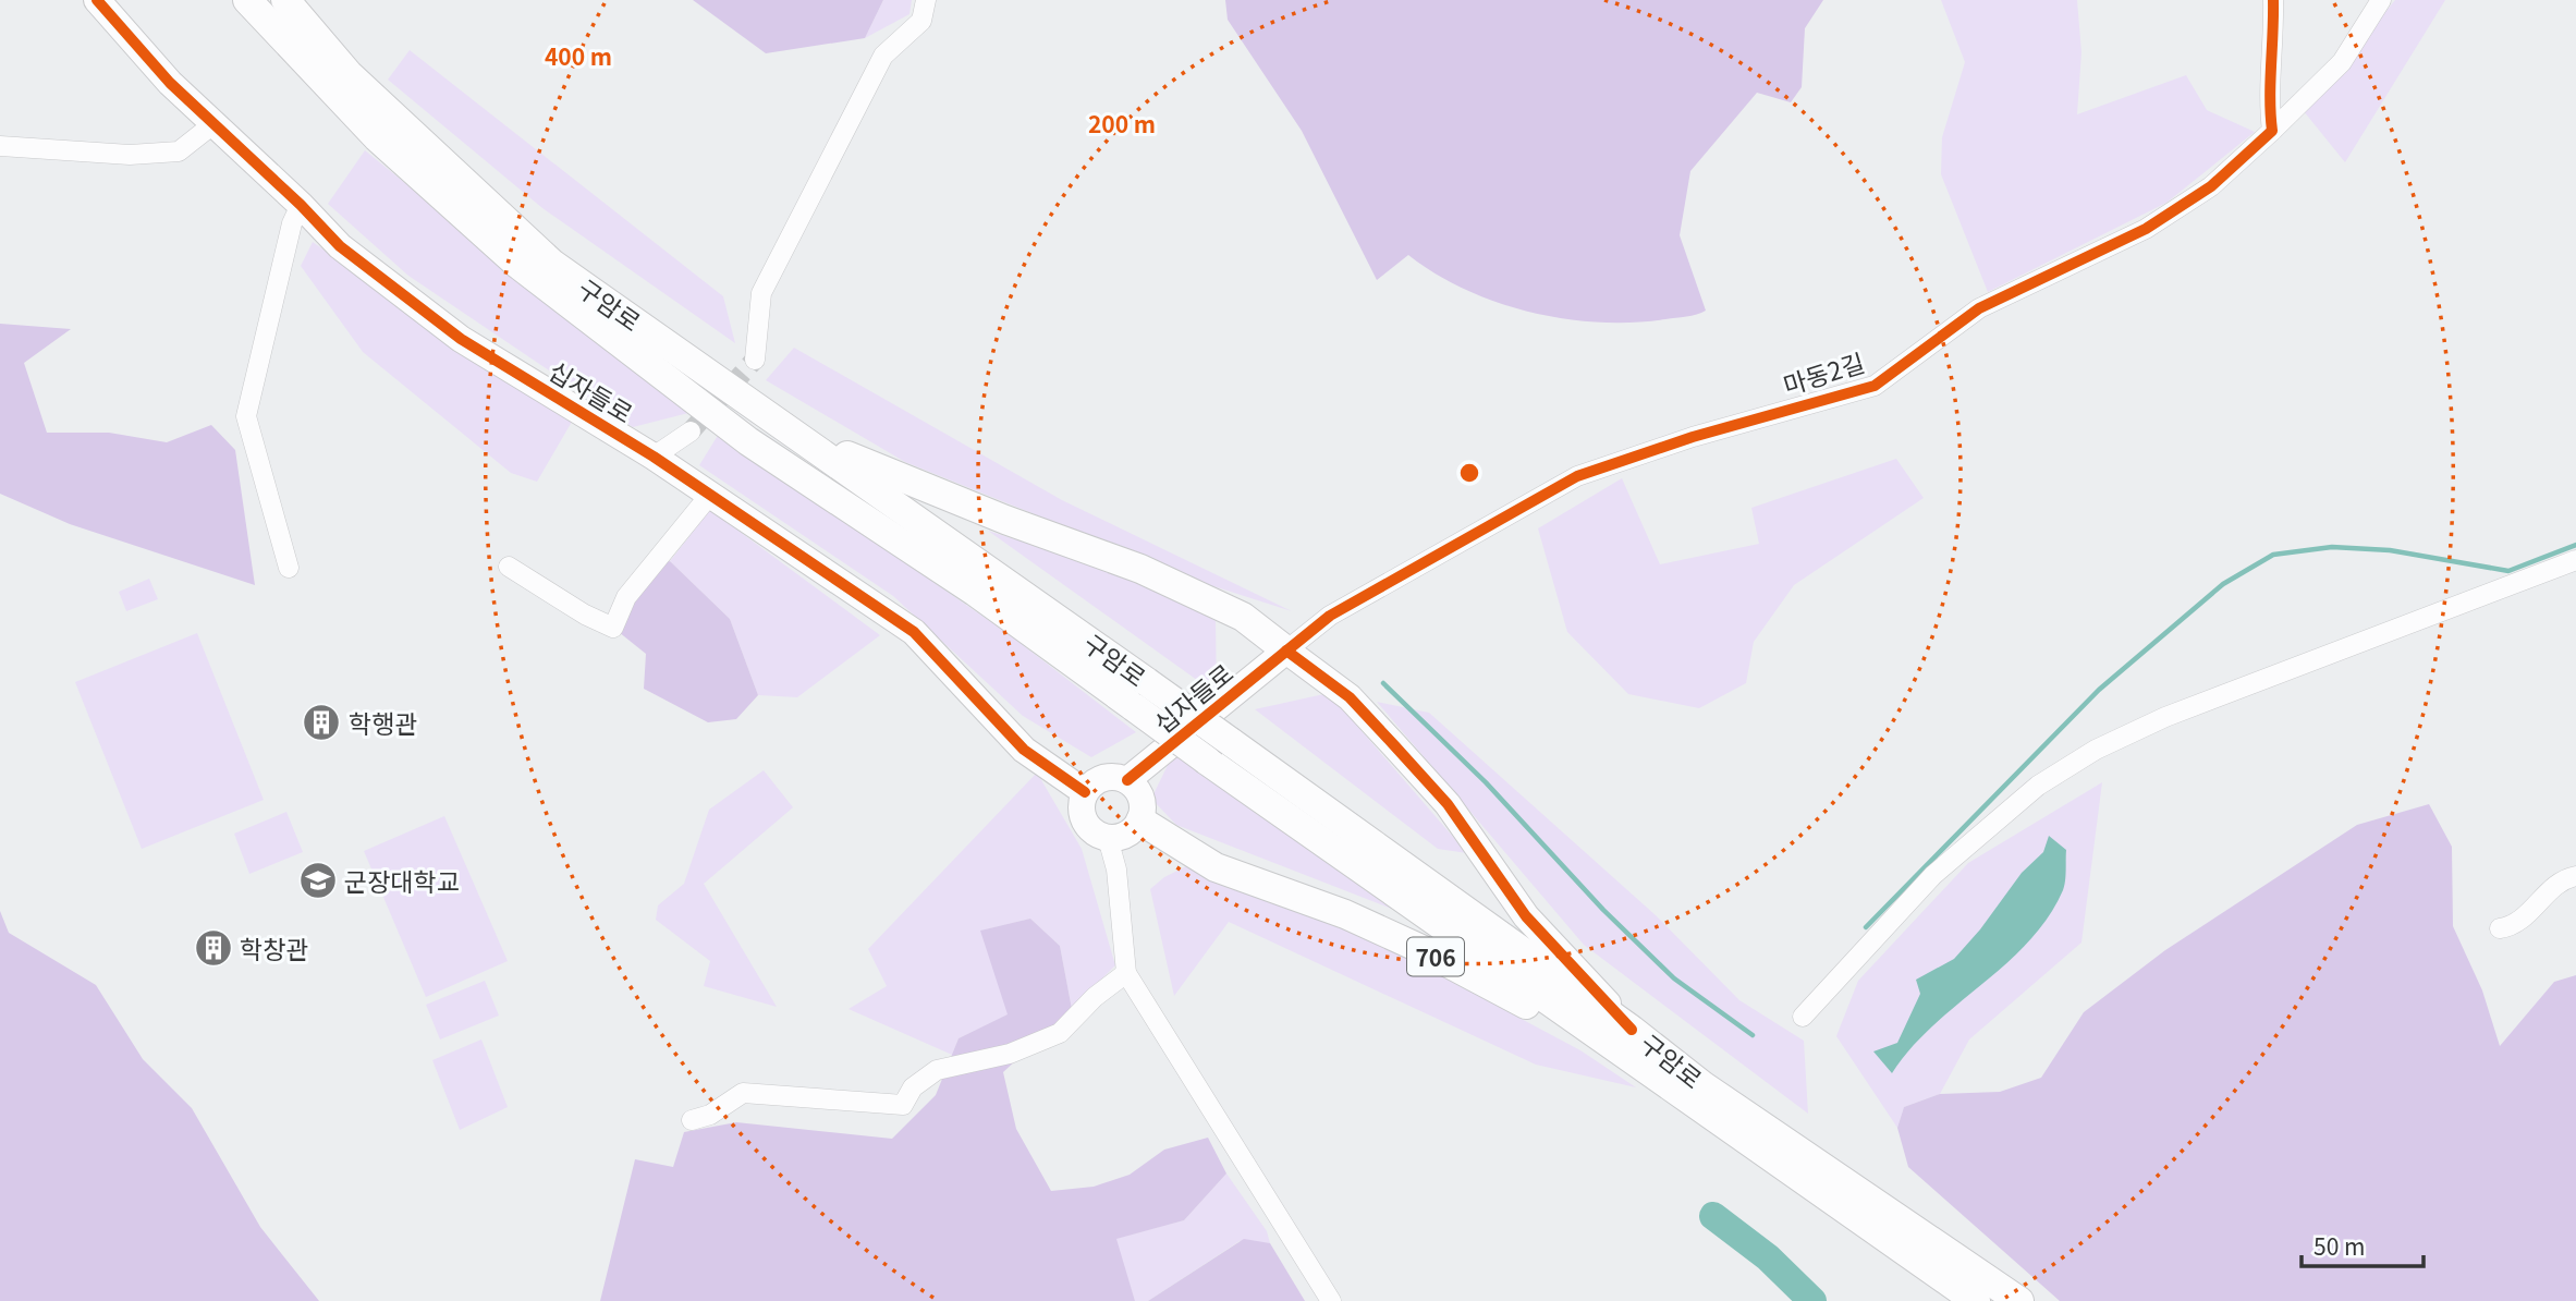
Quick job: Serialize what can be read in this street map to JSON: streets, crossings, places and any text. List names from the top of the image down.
{
  "streets": {
    "main road": ["구암로", "십자들로", "706"],
    "street": ["마동2길"]
  },
  "crossings": [
    ["구암로", "706"],
    ["마동2길", "십자들로"],
    ["십자들로", "706"]
  ],
  "places": {
    "building": ["학행관", "학창관"],
    "school or university": ["군장대학교"]
  },
  "scale_bar": "50 m",
  "rings": ["400 m", "200 m"]
}
